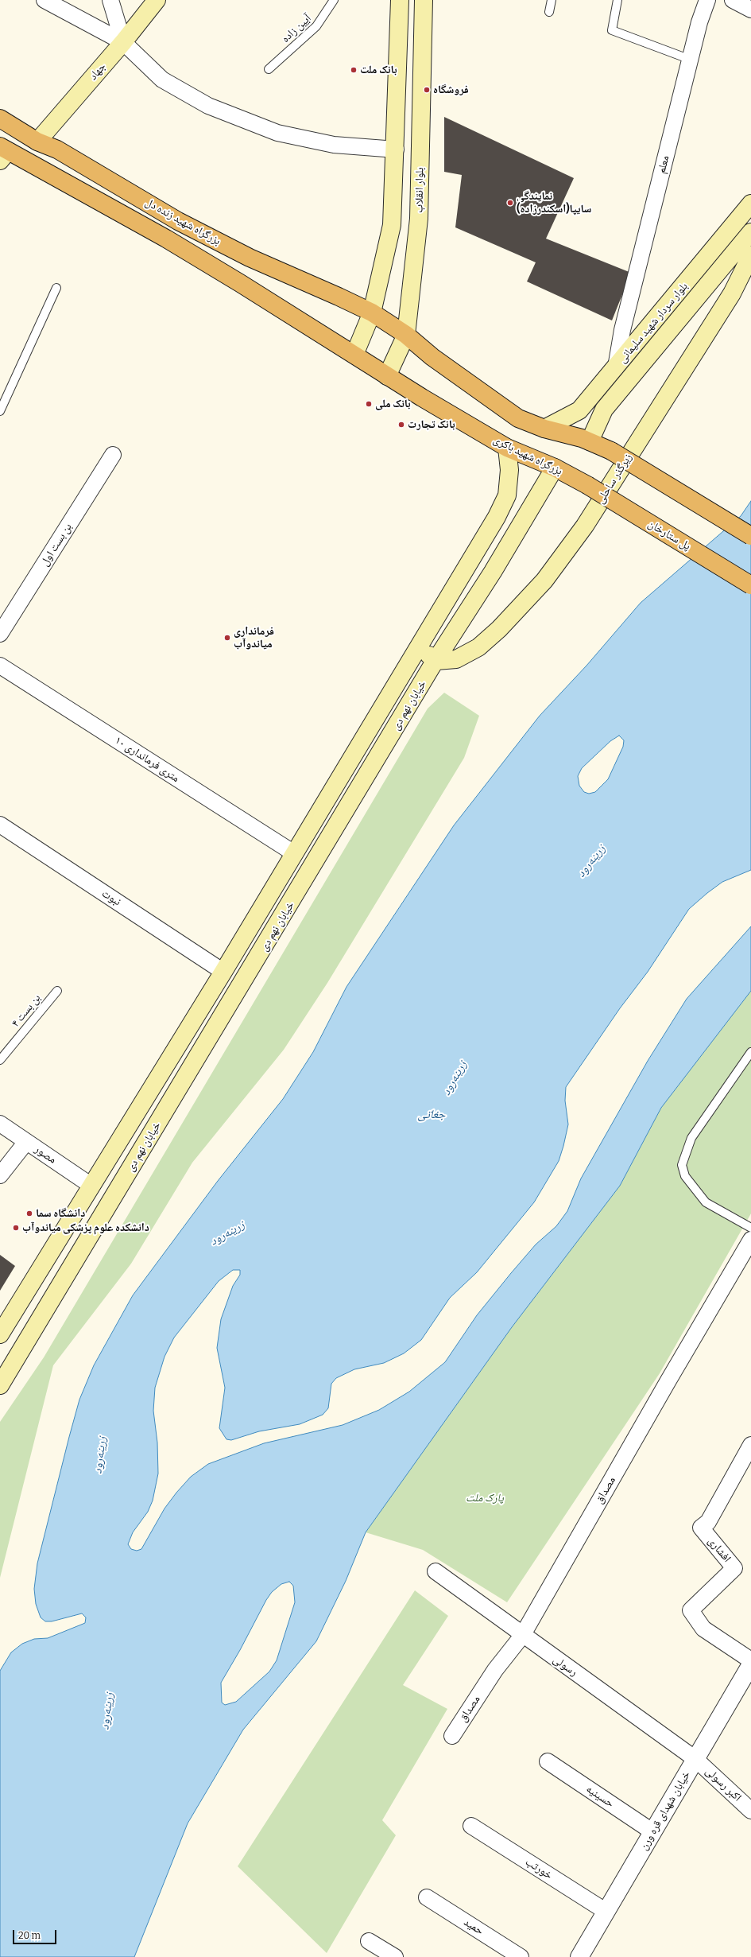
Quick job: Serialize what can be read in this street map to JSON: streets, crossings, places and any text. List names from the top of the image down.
{
  "streets": {
    "highway": ["بزرگراه شهید زنده دل", "بزرگراه شهید باکری", "پل ستارخان"],
    "main road": [
      "جهاد",
      "بلوار انقلاب",
      "بلوار سردار شهید سلیمانی",
      "زیرگذر ساحلی",
      "خیابان نهم دی"
    ],
    "street": [
      "معلم",
      "بن بست اول",
      "۱۰ متری فرمانداری",
      "نبوت",
      "مصور",
      "مصداق",
      "افشاری",
      "رسولی",
      "اکبر رسولی",
      "حسینیه",
      "خیابان شهدای قره ورن",
      "خورتب",
      "حمید"
    ],
    "lane": ["آیین زاده", "بن بست ۴"]
  },
  "crossings": [
    ["جهاد", "بزرگراه شهید زنده دل"],
    ["معلم", "بلوار سردار شهید سلیمانی"],
    ["بلوار انقلاب", "بزرگراه شهید زنده دل"],
    ["بلوار انقلاب", "بزرگراه شهید باکری"],
    ["بزرگراه شهید زنده دل", "بلوار سردار شهید سلیمانی"],
    ["بزرگراه شهید زنده دل", "بزرگراه شهید باکری"],
    ["بزرگراه شهید باکری", "پل ستارخان"],
    ["بزرگراه شهید باکری", "خیابان نهم دی"],
    ["زیرگذر ساحلی", "خیابان نهم دی"],
    ["خیابان نهم دی", "۱۰ متری فرمانداری"],
    ["خیابان نهم دی", "نبوت"],
    ["خیابان نهم دی", "مصور"],
    ["مصداق", "رسولی"],
    ["رسولی", "اکبر رسولی"],
    ["رسولی", "خیابان شهدای قره ورن"],
    ["اکبر رسولی", "خیابان شهدای قره ورن"],
    ["حسینیه", "خیابان شهدای قره ورن"],
    ["خیابان شهدای قره ورن", "خورتب"]
  ],
  "water": ["زرینه‌رود", "جغاتی"],
  "parks": ["پارک ملت"],
  "places": [
    "بانک ملت",
    "فروشگاه",
    "نمایندگی سایپا(اسکندرزاده)",
    "بانک ملی",
    "بانک تجارت",
    "فرمانداری میاندوآب",
    "دانشگاه سما",
    "دانشکده علوم پزشکی میاندوآب"
  ],
  "scale_bar": "20 m"
}
